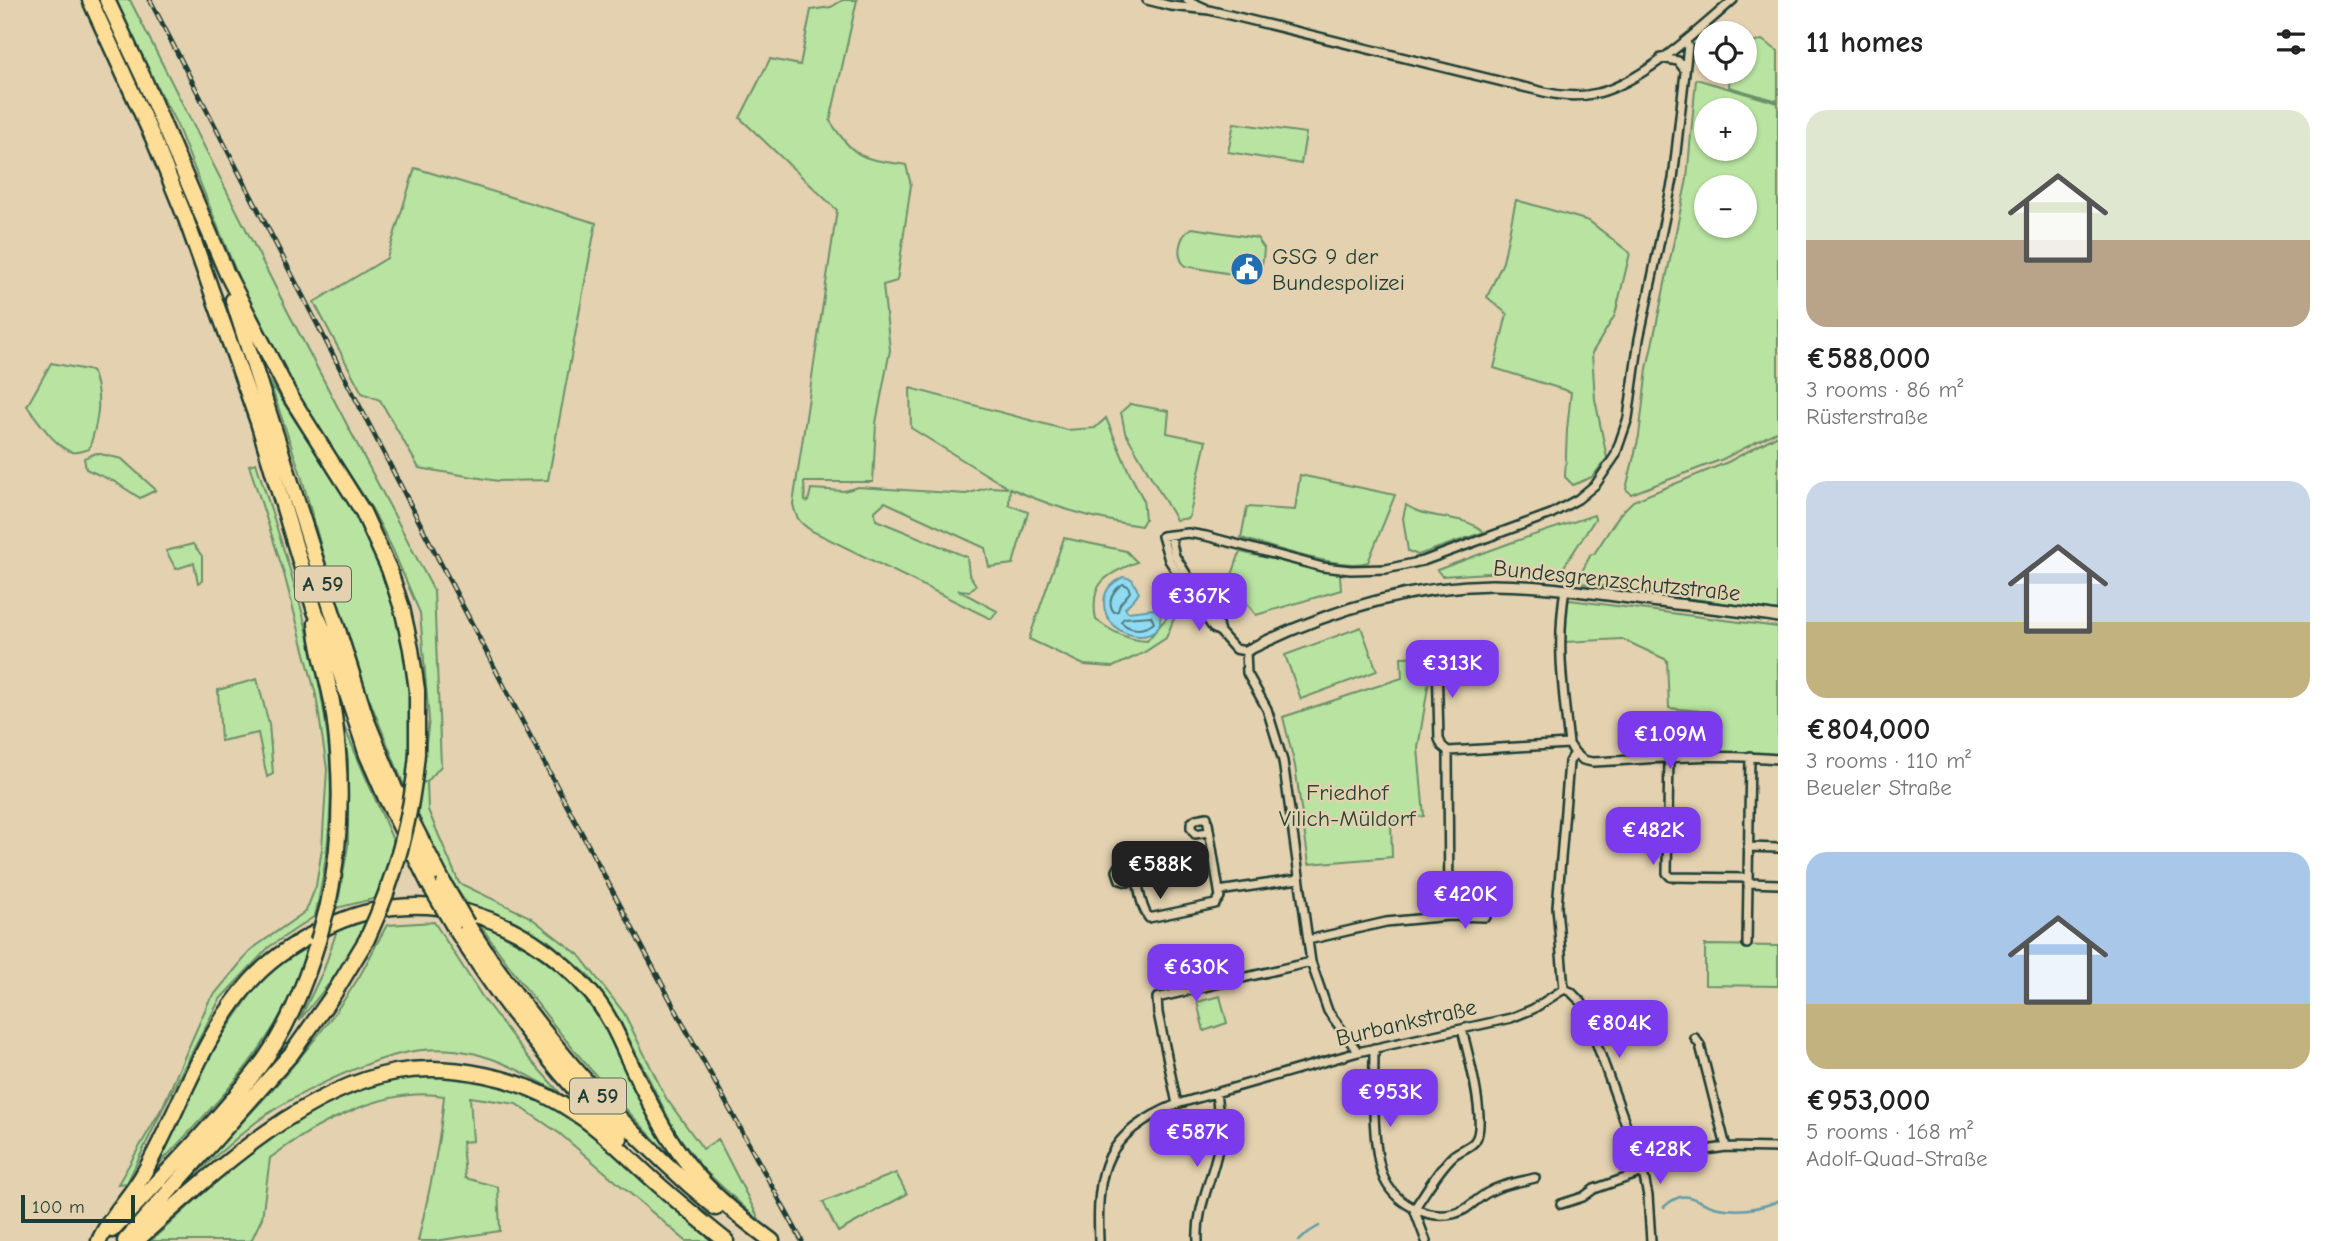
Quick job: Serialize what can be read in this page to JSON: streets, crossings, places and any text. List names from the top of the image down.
{
  "streets": {
    "highway": ["A 59"],
    "street": ["Bundesgrenzschutzstraße", "Burbankstraße"]
  },
  "parks": ["Friedhof Vilich-Müldorf"],
  "places": {
    "public building": ["GSG 9 der Bundespolizei"]
  },
  "scale_bar": "100 m",
  "page": {
    "heading": "11 homes",
    "map_buttons": ["+", "−"],
    "list": [
      {
        "name": "€588,000",
        "note": "3 rooms · 86 m² · Rüsterstraße"
      },
      {
        "name": "€804,000",
        "note": "3 rooms · 110 m² · Beueler Straße"
      },
      {
        "name": "€953,000",
        "note": "5 rooms · 168 m² · Adolf-Quad-Straße"
      }
    ],
    "price": [
      "€367K",
      "€313K",
      "€1.09M",
      "€482K",
      "€588K",
      "€420K",
      "€630K",
      "€804K",
      "€953K",
      "€587K",
      "€428K"
    ],
    "scale": "100 m"
  }
}
